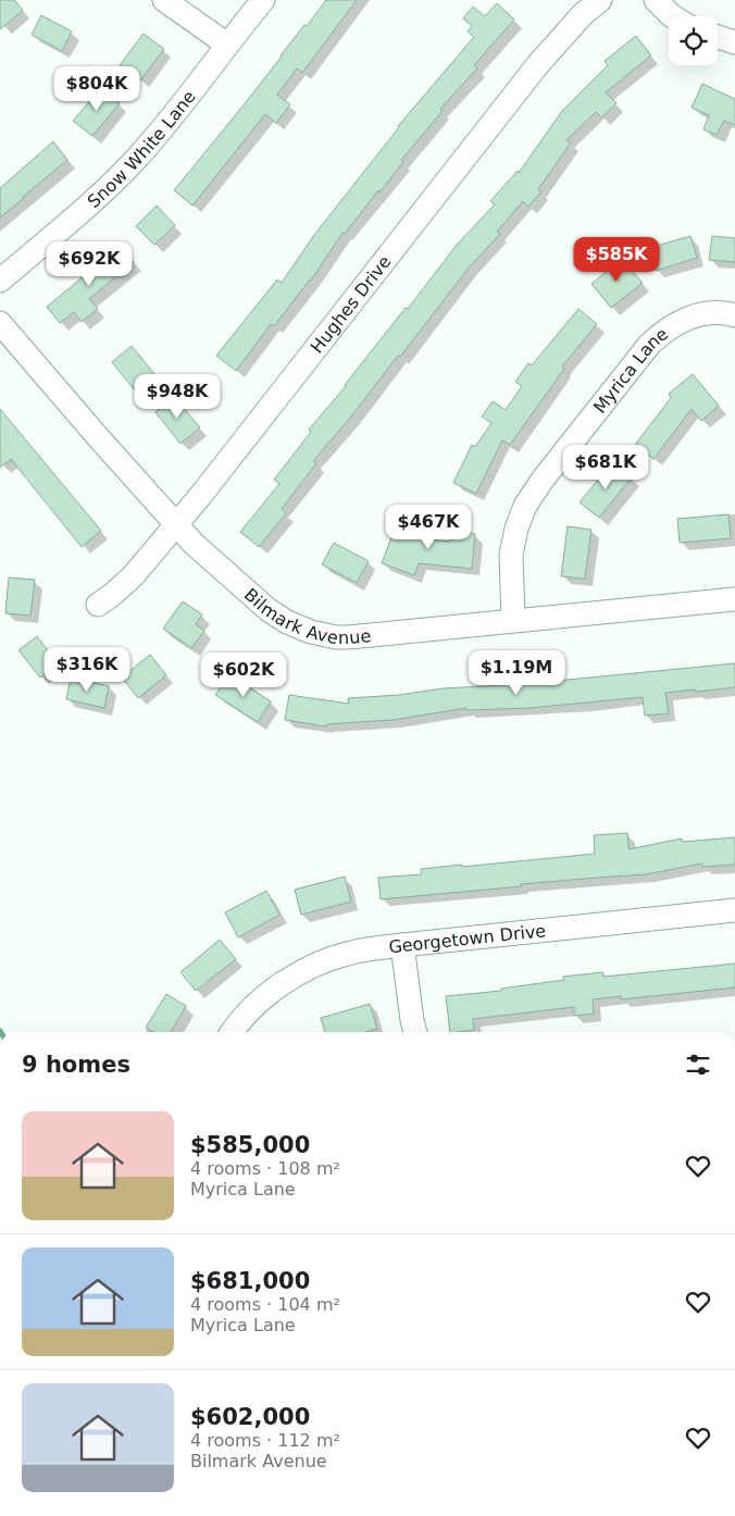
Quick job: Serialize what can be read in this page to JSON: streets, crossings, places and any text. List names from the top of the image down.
{
  "streets": {
    "street": [
      "Snow White Lane",
      "Hughes Drive",
      "Myrica Lane",
      "Bilmark Avenue",
      "Georgetown Drive"
    ]
  },
  "crossings": [
    ["Hughes Drive", "Bilmark Avenue"],
    ["Myrica Lane", "Bilmark Avenue"]
  ],
  "page": {
    "price": [
      "$804K",
      "$585K",
      "$692K",
      "$948K",
      "$681K",
      "$467K",
      "$316K",
      "$1.19M",
      "$602K"
    ],
    "heading": "9 homes",
    "list": [
      {
        "name": "$585,000",
        "note": "4 rooms · 108 m² · Myrica Lane"
      },
      {
        "name": "$681,000",
        "note": "4 rooms · 104 m² · Myrica Lane"
      },
      {
        "name": "$602,000",
        "note": "4 rooms · 112 m² · Bilmark Avenue"
      }
    ]
  }
}
